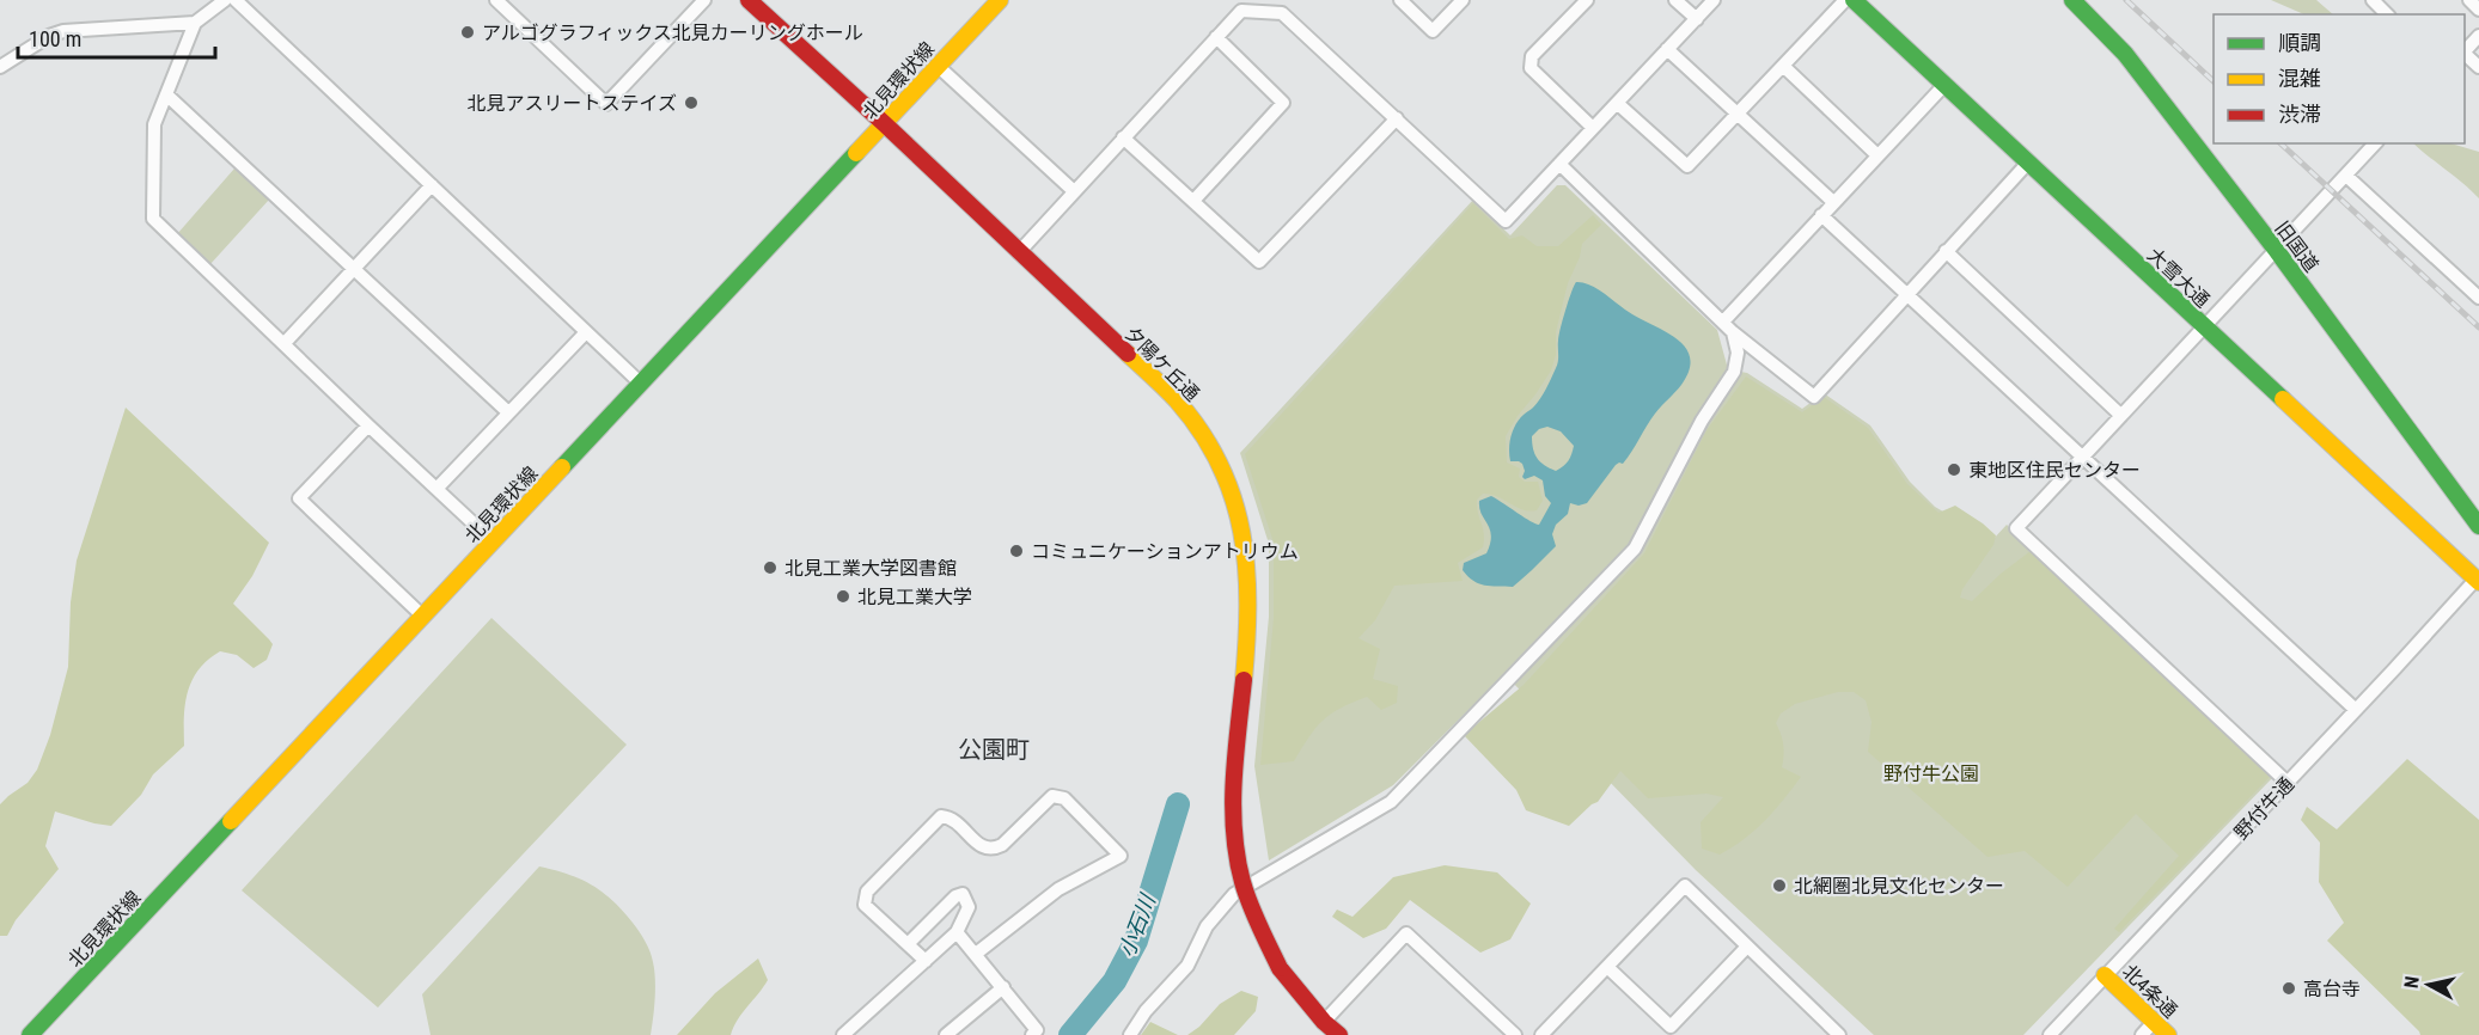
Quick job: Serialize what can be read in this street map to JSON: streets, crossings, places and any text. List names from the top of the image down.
{
  "streets": {
    "main road": [
      "北見環状線",
      "旧国道",
      "大雪大通",
      "夕陽ケ丘通",
      "北4条通"
    ],
    "street": ["野付牛通"]
  },
  "crossings": [
    ["北見環状線", "夕陽ケ丘通"],
    ["大雪大通", "野付牛通"],
    ["野付牛通", "北4条通"]
  ],
  "districts": ["公園町"],
  "water": ["小石川"],
  "parks": ["野付牛公園"],
  "places": [
    "アルゴグラフィックス北見カーリングホール",
    "北見アスリートステイズ",
    "東地区住民センター",
    "コミュニケーションアトリウム",
    "北見工業大学図書館",
    "北見工業大学",
    "北網圏北見文化センター",
    "高台寺"
  ],
  "legend": ["順調", "混雑", "渋滞"],
  "scale_bar": "100 m",
  "north": "left"
}
